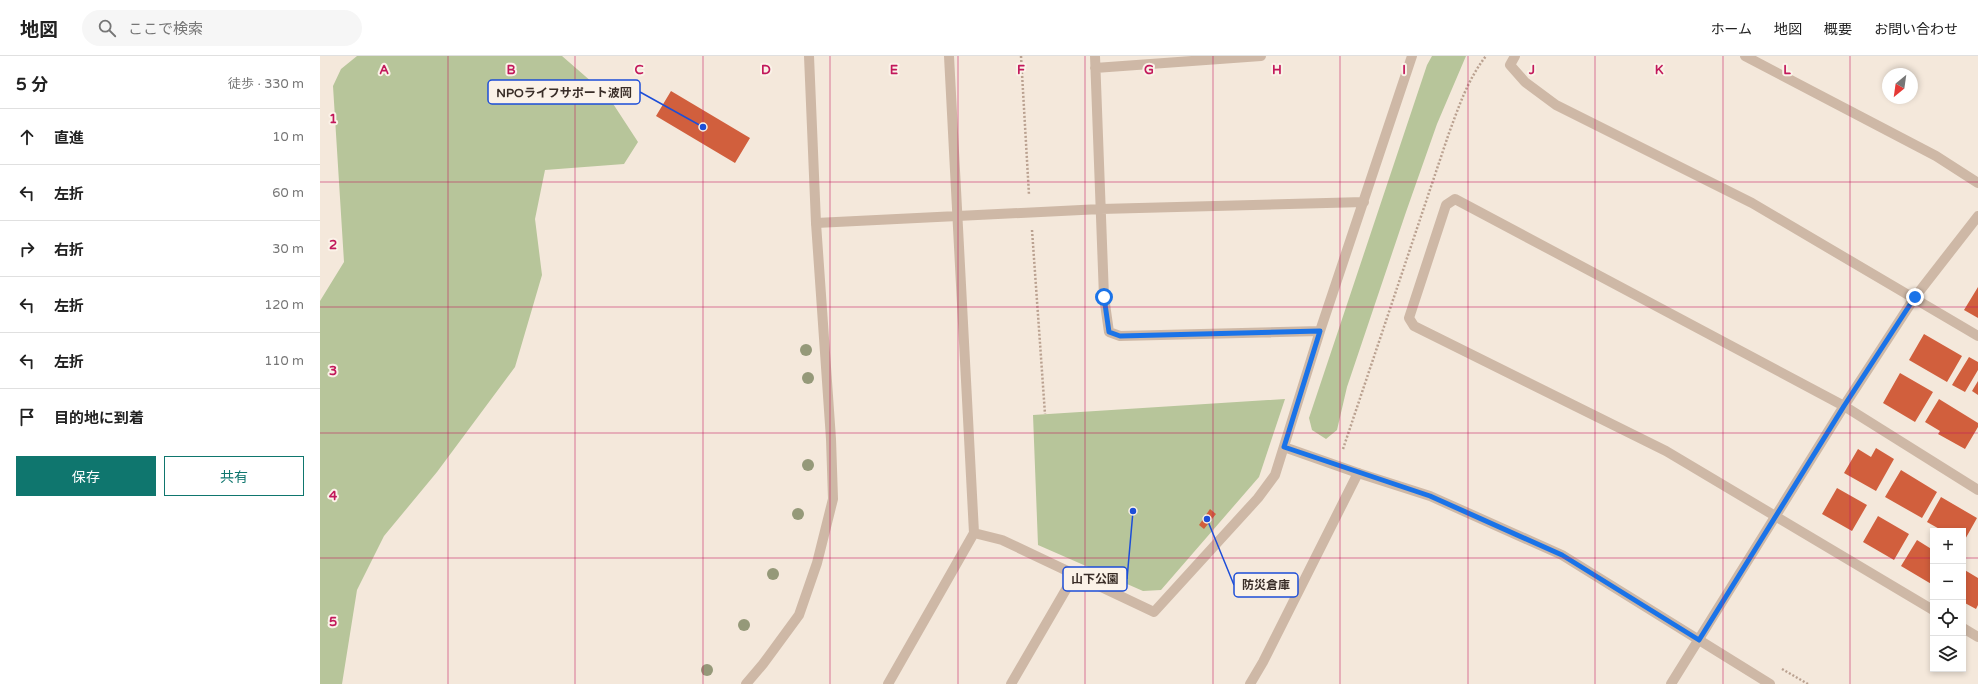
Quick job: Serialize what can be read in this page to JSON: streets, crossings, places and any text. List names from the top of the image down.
{
  "places": ["NPOライフサポート波岡", "山下公園", "防災倉庫"],
  "north": "bottom left",
  "page": {
    "header": "地図",
    "search": "ここで検索",
    "nav": [
      "ホーム",
      "地図",
      "概要",
      "お問い合わせ"
    ],
    "heading": ["5 分", "徒歩 · 330 m"],
    "list": [
      ["直進", "10 m"],
      ["左折", "60 m"],
      ["右折", "30 m"],
      ["左折", "120 m"],
      ["左折", "110 m"],
      "目的地に到着"
    ],
    "buttons": ["保存", "共有"],
    "map_buttons": ["+", "−"]
  },
  "grid": {
    "columns": [
      "A",
      "B",
      "C",
      "D",
      "E",
      "F",
      "G",
      "H",
      "I",
      "J",
      "K",
      "L"
    ],
    "rows": [
      "1",
      "2",
      "3",
      "4",
      "5"
    ]
  }
}
